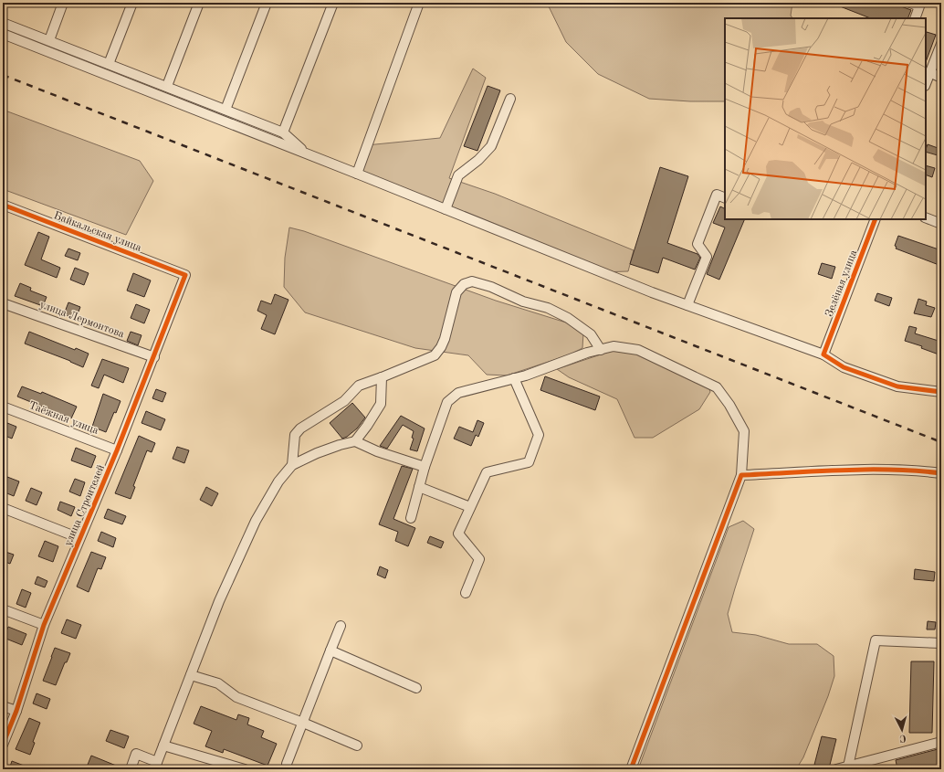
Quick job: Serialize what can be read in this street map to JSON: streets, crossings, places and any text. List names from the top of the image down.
{
  "streets": {
    "street": [
      "Байкальская улица",
      "Зелёная улица",
      "улица Лермонтова",
      "Таёжная улица",
      "улица Строителей"
    ]
  },
  "crossings": [
    ["Байкальская улица", "улица Строителей"],
    ["улица Лермонтова", "улица Строителей"],
    ["Таёжная улица", "улица Строителей"]
  ],
  "north": "bottom"
}
